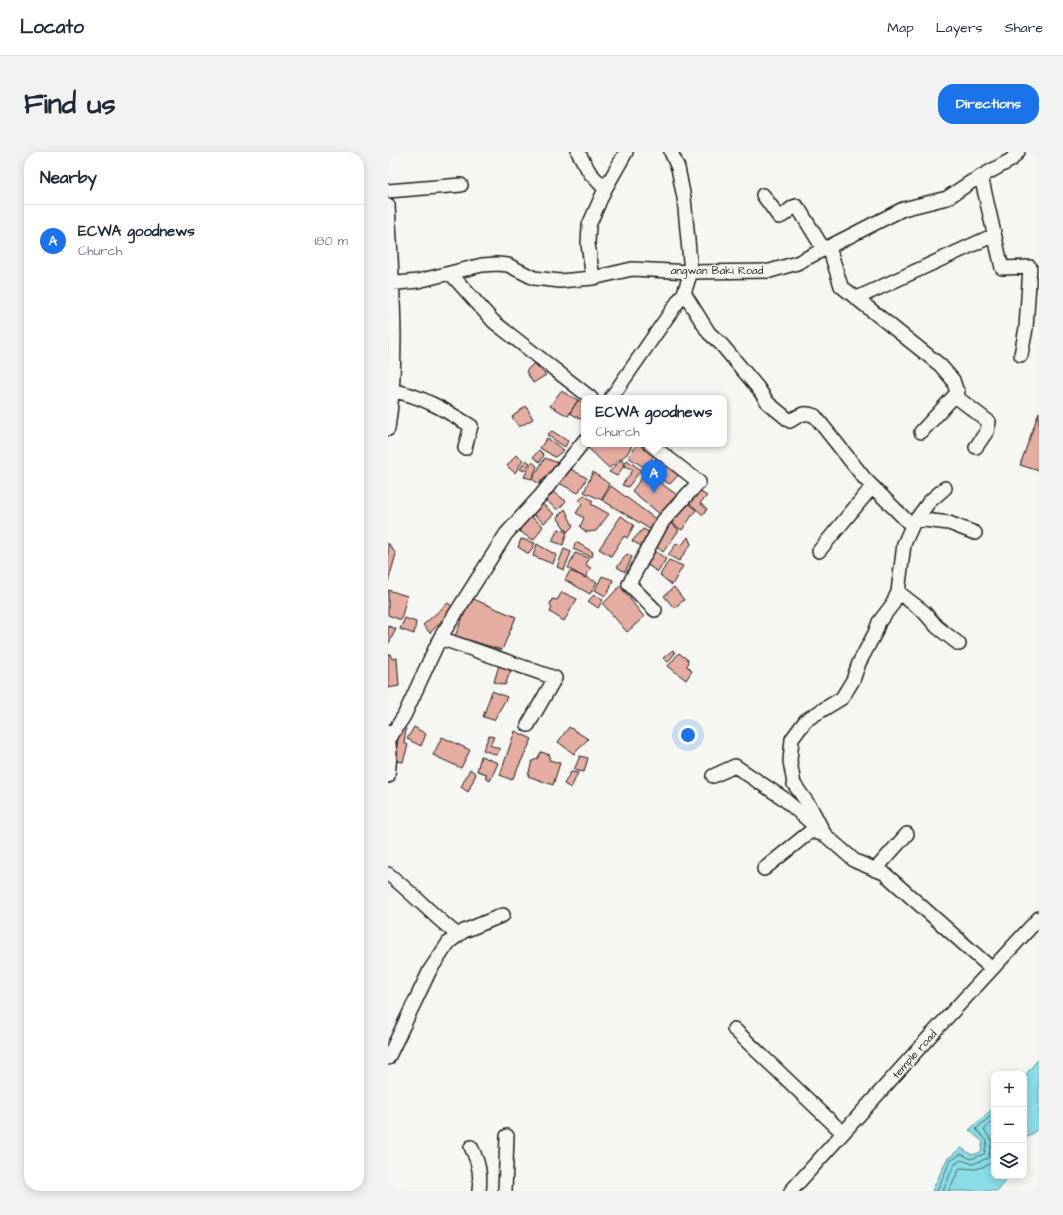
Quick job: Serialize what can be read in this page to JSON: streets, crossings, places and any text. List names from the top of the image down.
{
  "streets": {
    "street": ["angwan Baki Road", "temple road"]
  },
  "page": {
    "header": "Locato",
    "nav": ["Map", "Layers", "Share"],
    "buttons": "Directions",
    "title": "Find us",
    "heading": "Nearby",
    "list": [
      {
        "mark": "A",
        "name": "ECWA goodnews",
        "note": "Church",
        "value": "180 m"
      }
    ],
    "popup": ["ECWA goodnews", "Church"],
    "pins": "A",
    "map_buttons": ["+", "−"]
  }
}
